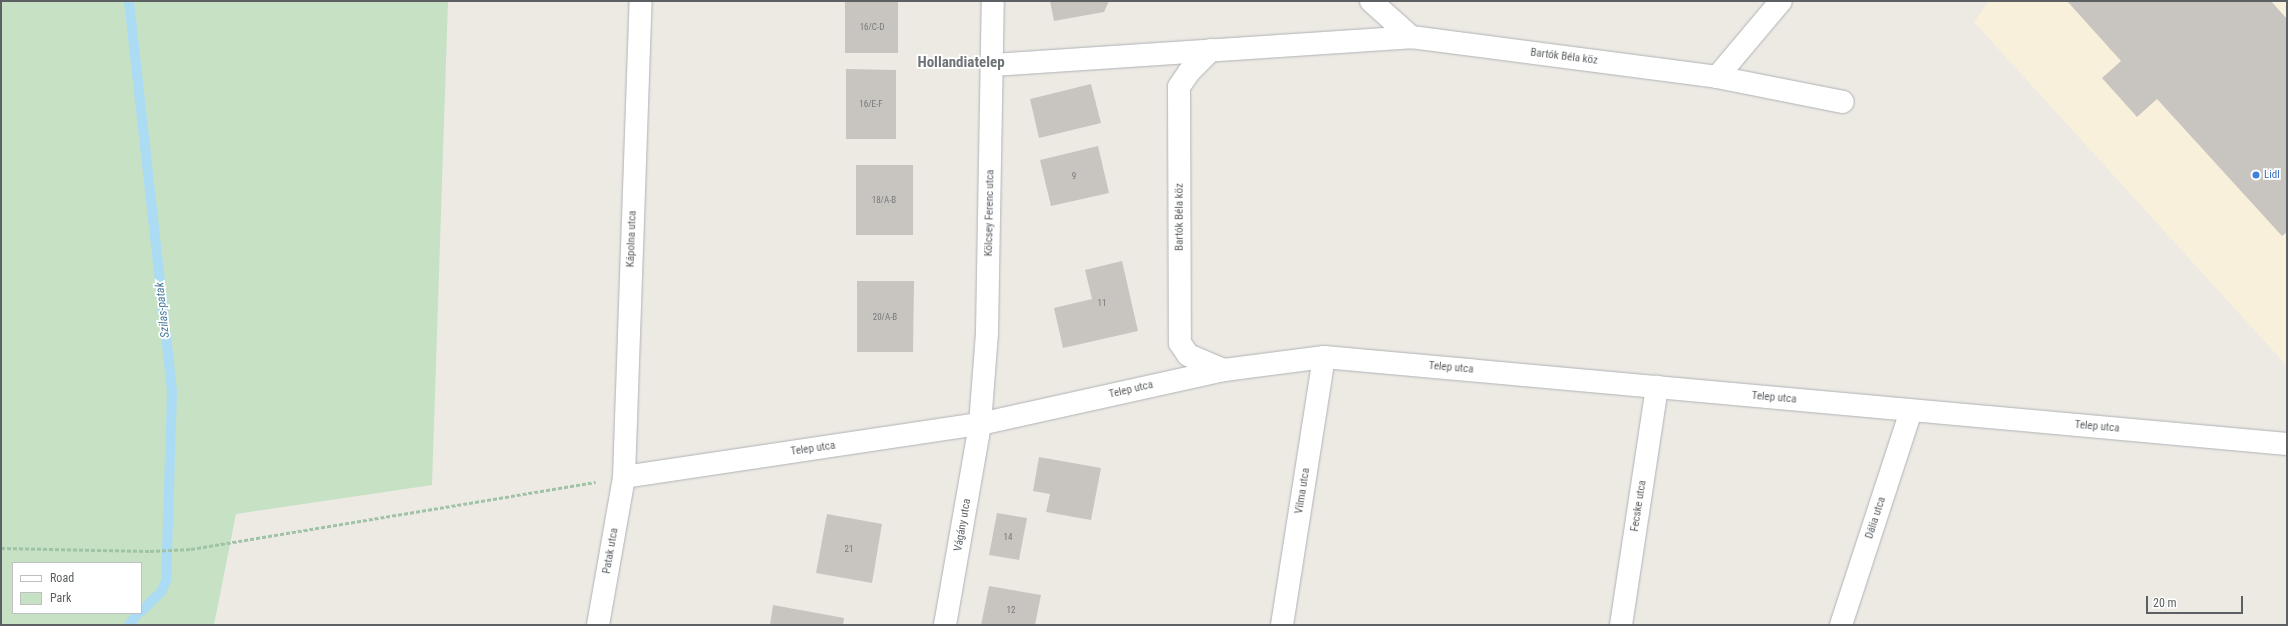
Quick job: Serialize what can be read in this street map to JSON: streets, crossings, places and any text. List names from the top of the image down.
{
  "streets": {
    "street": [
      "Bartók Béla köz",
      "Kölcsey Ferenc utca",
      "Kápolna utca",
      "Telep utca",
      "Vilma utca",
      "Fecske utca",
      "Dália utca",
      "Vágány utca",
      "Patak utca"
    ]
  },
  "crossings": [
    ["Bartók Béla köz", "Kölcsey Ferenc utca"],
    ["Bartók Béla köz", "Telep utca"],
    ["Kölcsey Ferenc utca", "Telep utca"],
    ["Kölcsey Ferenc utca", "Vágány utca"],
    ["Kápolna utca", "Telep utca"],
    ["Kápolna utca", "Patak utca"],
    ["Telep utca", "Vilma utca"],
    ["Telep utca", "Fecske utca"],
    ["Telep utca", "Dália utca"],
    ["Telep utca", "Vágány utca"],
    ["Telep utca", "Patak utca"]
  ],
  "districts": ["Hollandiatelep"],
  "water": ["Szilas-patak"],
  "places": ["Lidl"],
  "house_numbers": [
    "16/C-D",
    "16/E-F",
    "9",
    "18/A-B",
    "11",
    "20/A-B",
    "14",
    "21",
    "12"
  ],
  "legend": ["Road", "Park"],
  "scale_bar": "20 m"
}
